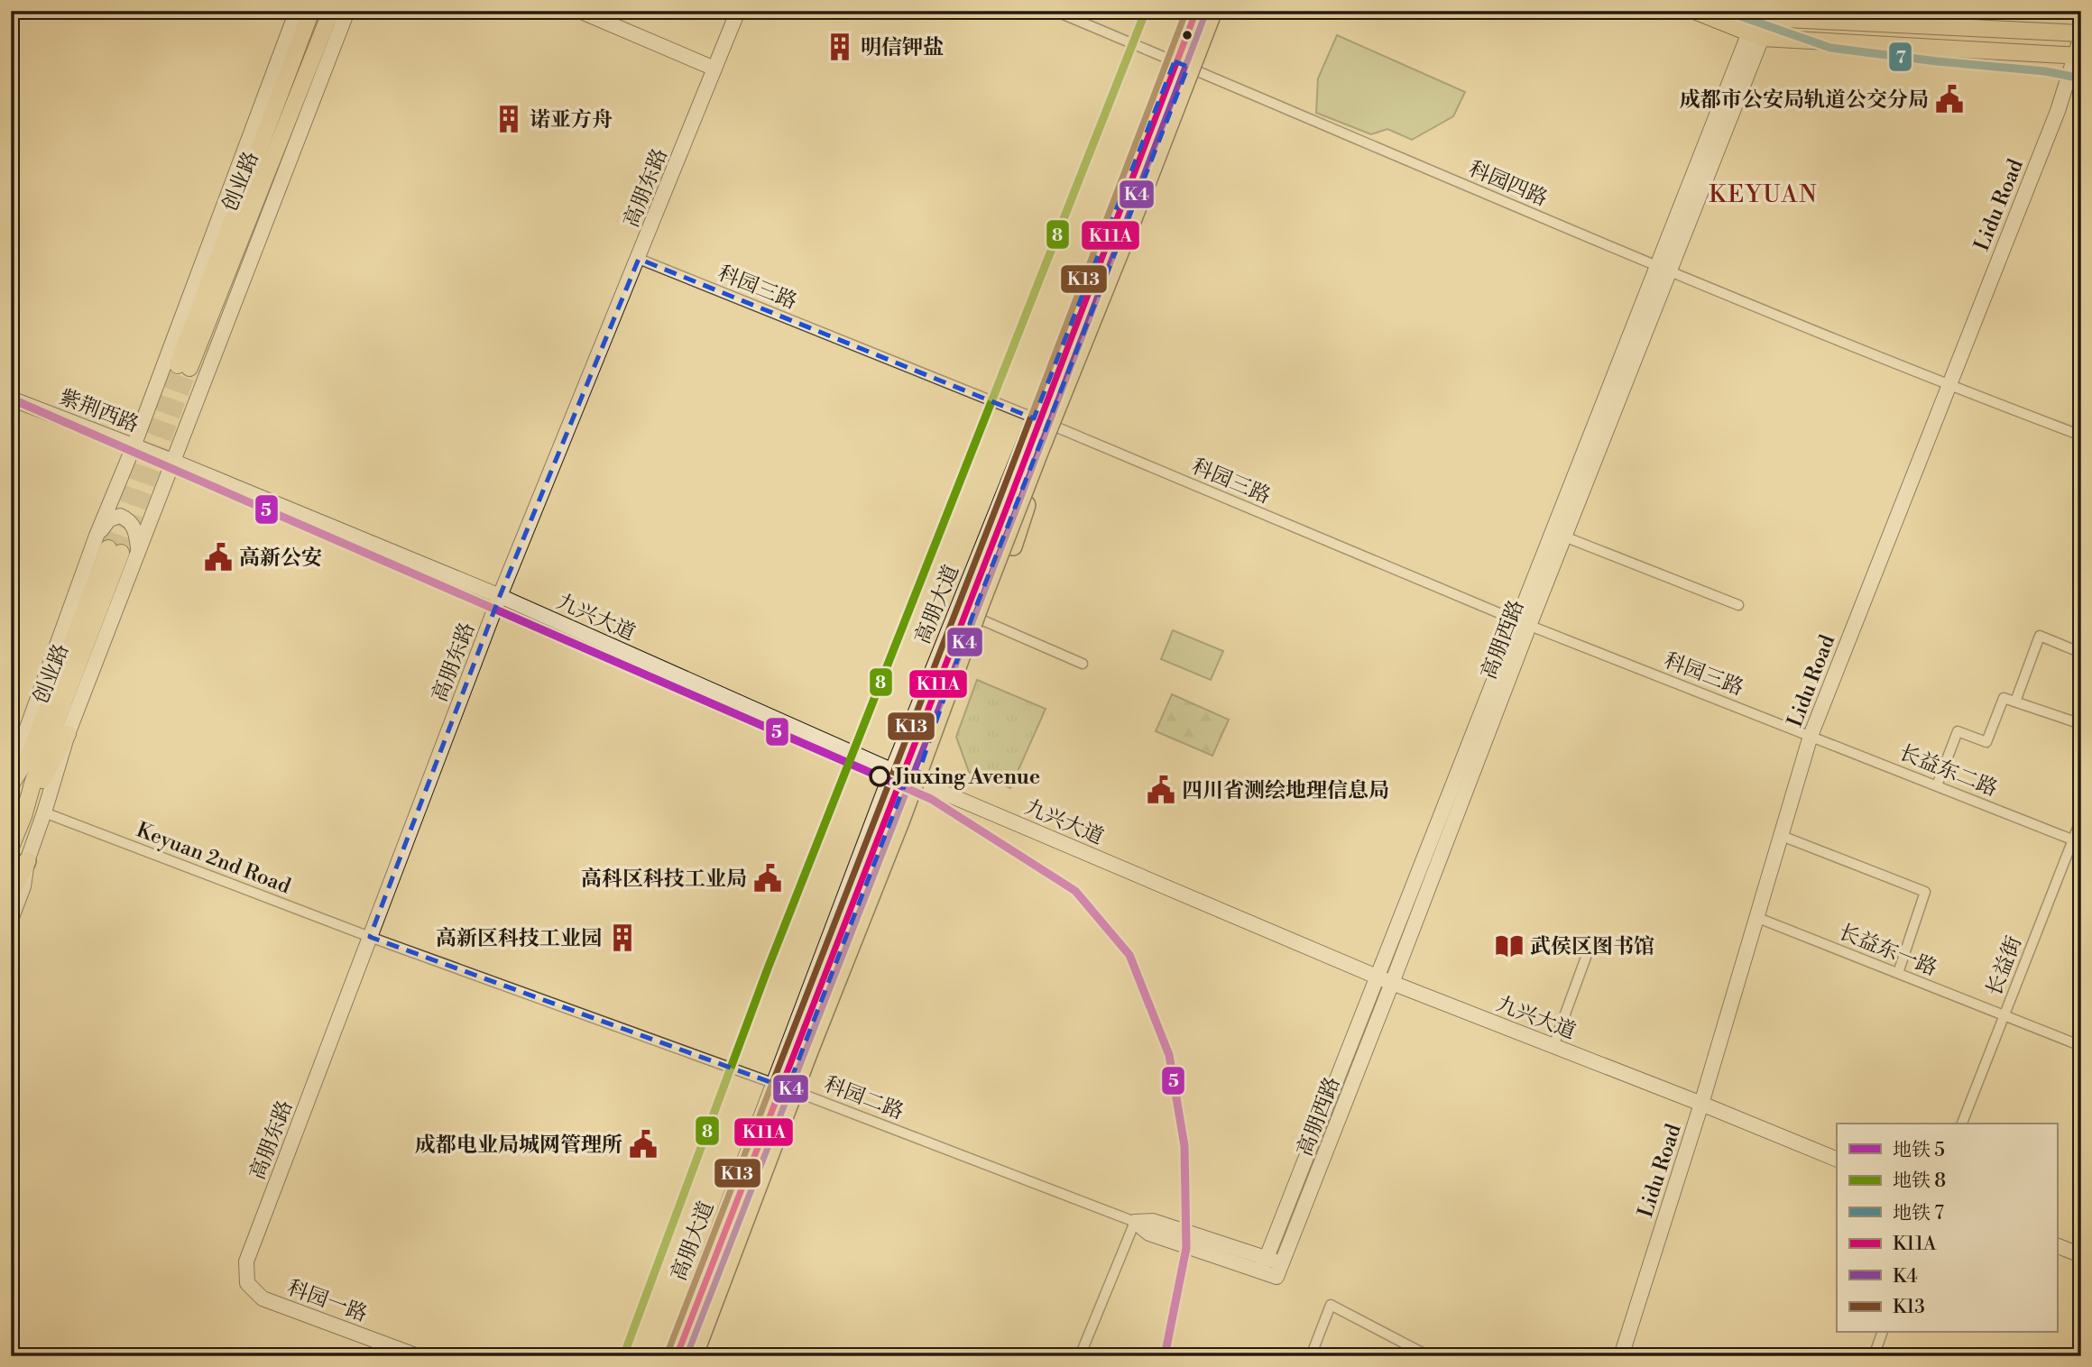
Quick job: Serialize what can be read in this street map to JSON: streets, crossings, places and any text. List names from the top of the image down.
{
  "streets": {
    "main road": ["创业路"],
    "street": [
      "科园四路",
      "高朋东路",
      "Lidu Road",
      "科园三路",
      "紫荆西路",
      "高朋大道",
      "九兴大道",
      "高朋西路",
      "长益东二路",
      "Keyuan 2nd Road",
      "长益东一路",
      "长益街",
      "科园二路",
      "科园一路"
    ]
  },
  "crossings": [
    ["科园四路", "Lidu Road"],
    ["科园四路", "高朋大道"],
    ["科园四路", "高朋西路"],
    ["高朋东路", "科园三路"],
    ["高朋东路", "九兴大道"],
    ["高朋东路", "Keyuan 2nd Road"],
    ["高朋东路", "科园二路"],
    ["高朋东路", "科园一路"],
    ["Lidu Road", "科园三路"],
    ["Lidu Road", "九兴大道"],
    ["Lidu Road", "长益东二路"],
    ["Lidu Road", "长益东一路"],
    ["科园三路", "高朋大道"],
    ["科园三路", "高朋西路"],
    ["科园三路", "长益东二路"],
    ["紫荆西路", "九兴大道"],
    ["高朋大道", "九兴大道"],
    ["高朋大道", "科园二路"],
    ["九兴大道", "高朋西路"],
    ["长益东二路", "长益街"],
    ["Keyuan 2nd Road", "科园二路"],
    ["长益东一路", "长益街"]
  ],
  "districts": ["KEYUAN"],
  "places": {
    "building": ["明信钾盐", "诺亚方舟", "高新区科技工业园"],
    "public building": [
      "成都市公安局轨道公交分局",
      "高新公安",
      "四川省测绘地理信息局",
      "高科区科技工业局",
      "成都电业局城网管理所"
    ],
    "other": ["Jiuxing Avenue"],
    "library": ["武侯区图书馆"]
  },
  "lines": [
    "metro line 8",
    "metro line 7",
    "transit line K11A",
    "transit line K13",
    "transit line K4",
    "metro line 5"
  ],
  "legend": [
    "地铁 5",
    "地铁 8",
    "地铁 7",
    "K11A",
    "K4",
    "K13"
  ]
}
